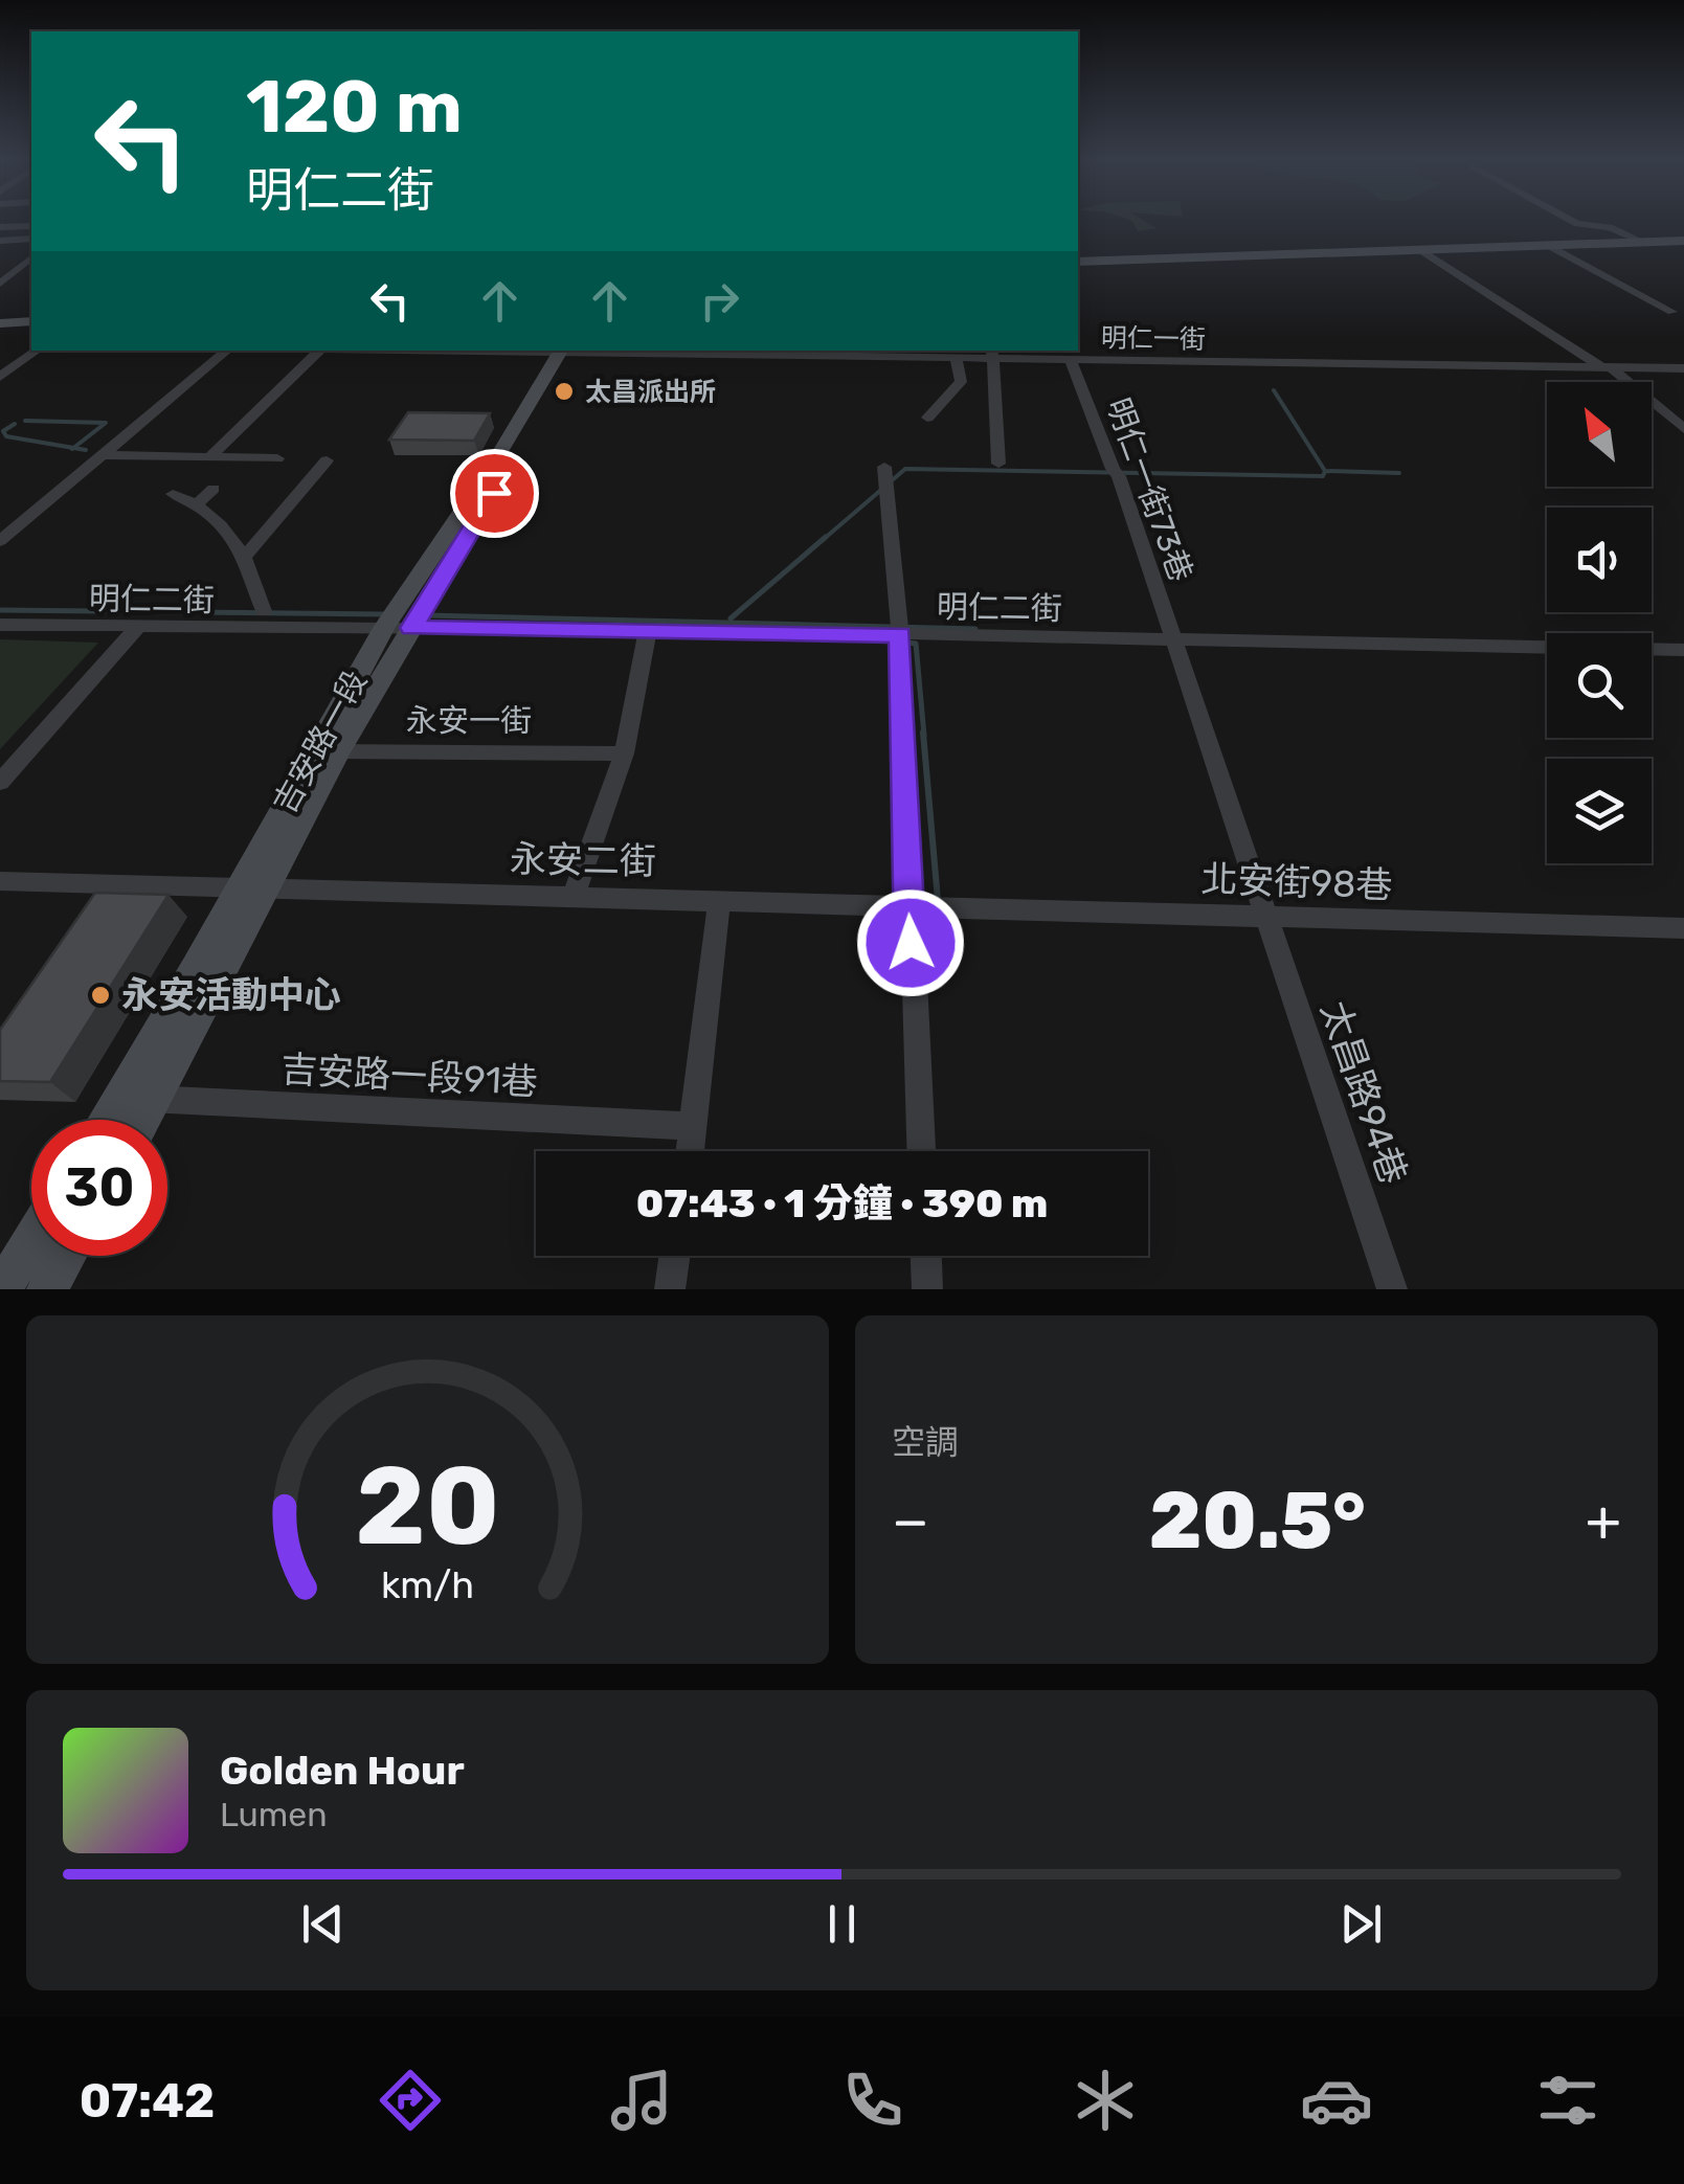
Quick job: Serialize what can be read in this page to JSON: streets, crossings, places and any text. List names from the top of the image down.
{
  "streets": {
    "street": [
      "明仁一街",
      "明仁一街73巷",
      "明仁二街",
      "永安一街",
      "吉安路一段",
      "永安二街",
      "北安街98巷",
      "吉安路一段91巷",
      "太昌路94巷"
    ]
  },
  "crossings": [
    ["明仁一街", "明仁一街73巷"],
    ["明仁一街", "吉安路一段"],
    ["明仁一街73巷", "明仁二街"],
    ["明仁一街73巷", "北安街98巷"],
    ["明仁一街73巷", "太昌路94巷"],
    ["明仁二街", "吉安路一段"],
    ["永安一街", "吉安路一段"],
    ["吉安路一段", "永安二街"],
    ["吉安路一段", "吉安路一段91巷"],
    ["永安二街", "北安街98巷"],
    ["北安街98巷", "太昌路94巷"]
  ],
  "places": ["太昌派出所", "永安活動中心"],
  "north": "top left",
  "page": {
    "turn": ["120 m", "明仁二街"],
    "limit": "30",
    "trip": "07:43 · 1 分鐘 · 390 m",
    "tile": "空調",
    "heat": ["−", "20.5°", "+"],
    "song": ["Golden Hour", "Lumen"],
    "tabs": "07:42",
    "gauge": ["20", "km/h"]
  }
}
